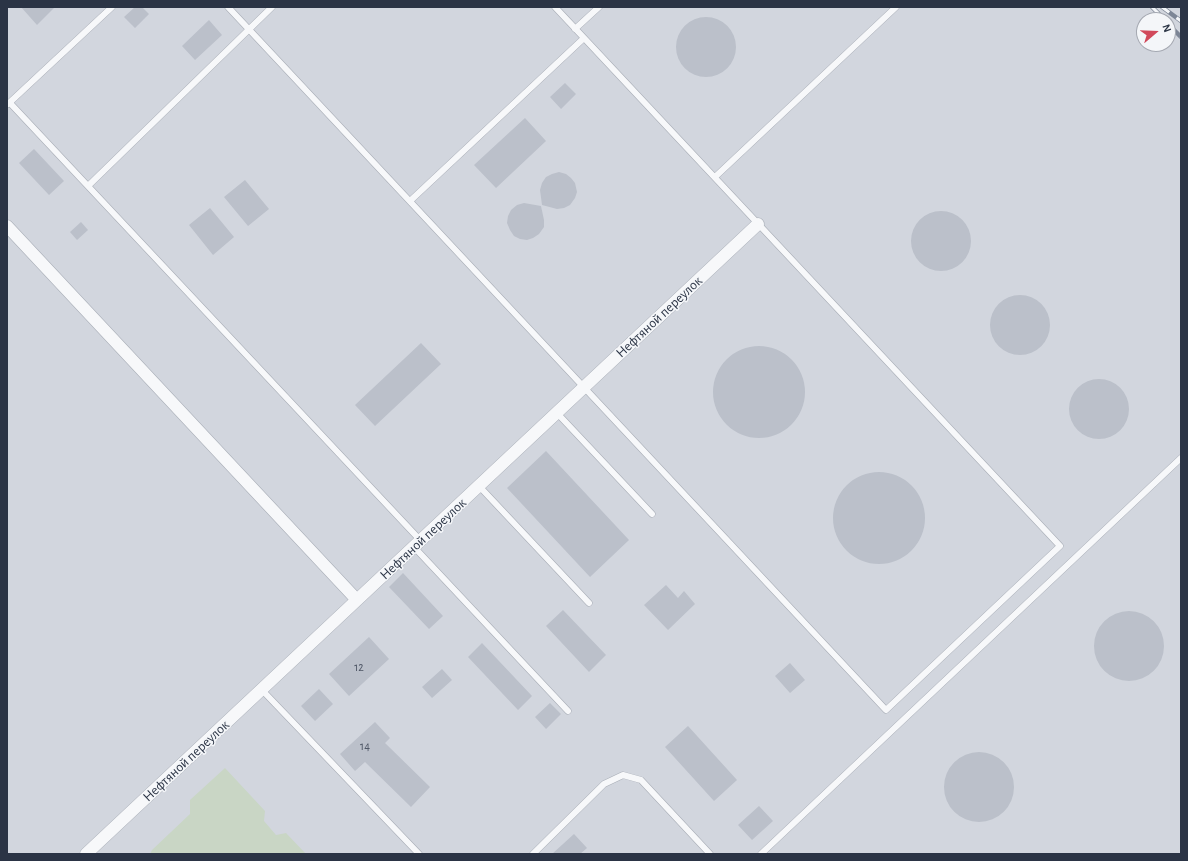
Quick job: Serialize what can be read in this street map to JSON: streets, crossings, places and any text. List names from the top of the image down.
{
  "streets": {
    "street": ["Нефтяной переулок"]
  },
  "house_numbers": ["12", "14"],
  "north": "right"
}
